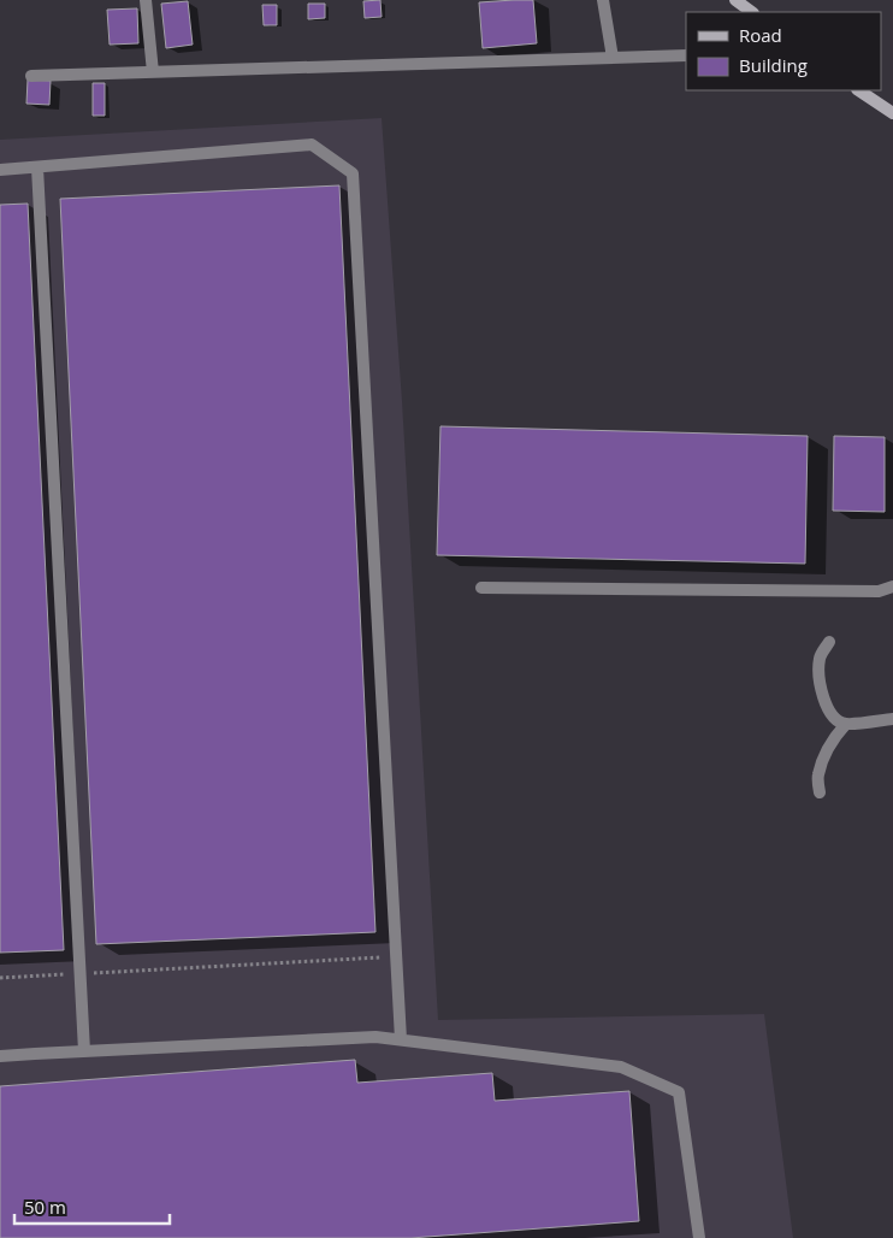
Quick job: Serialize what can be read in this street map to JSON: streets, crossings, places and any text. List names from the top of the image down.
{
  "legend": ["Road", "Building"],
  "scale_bar": "50 m"
}
